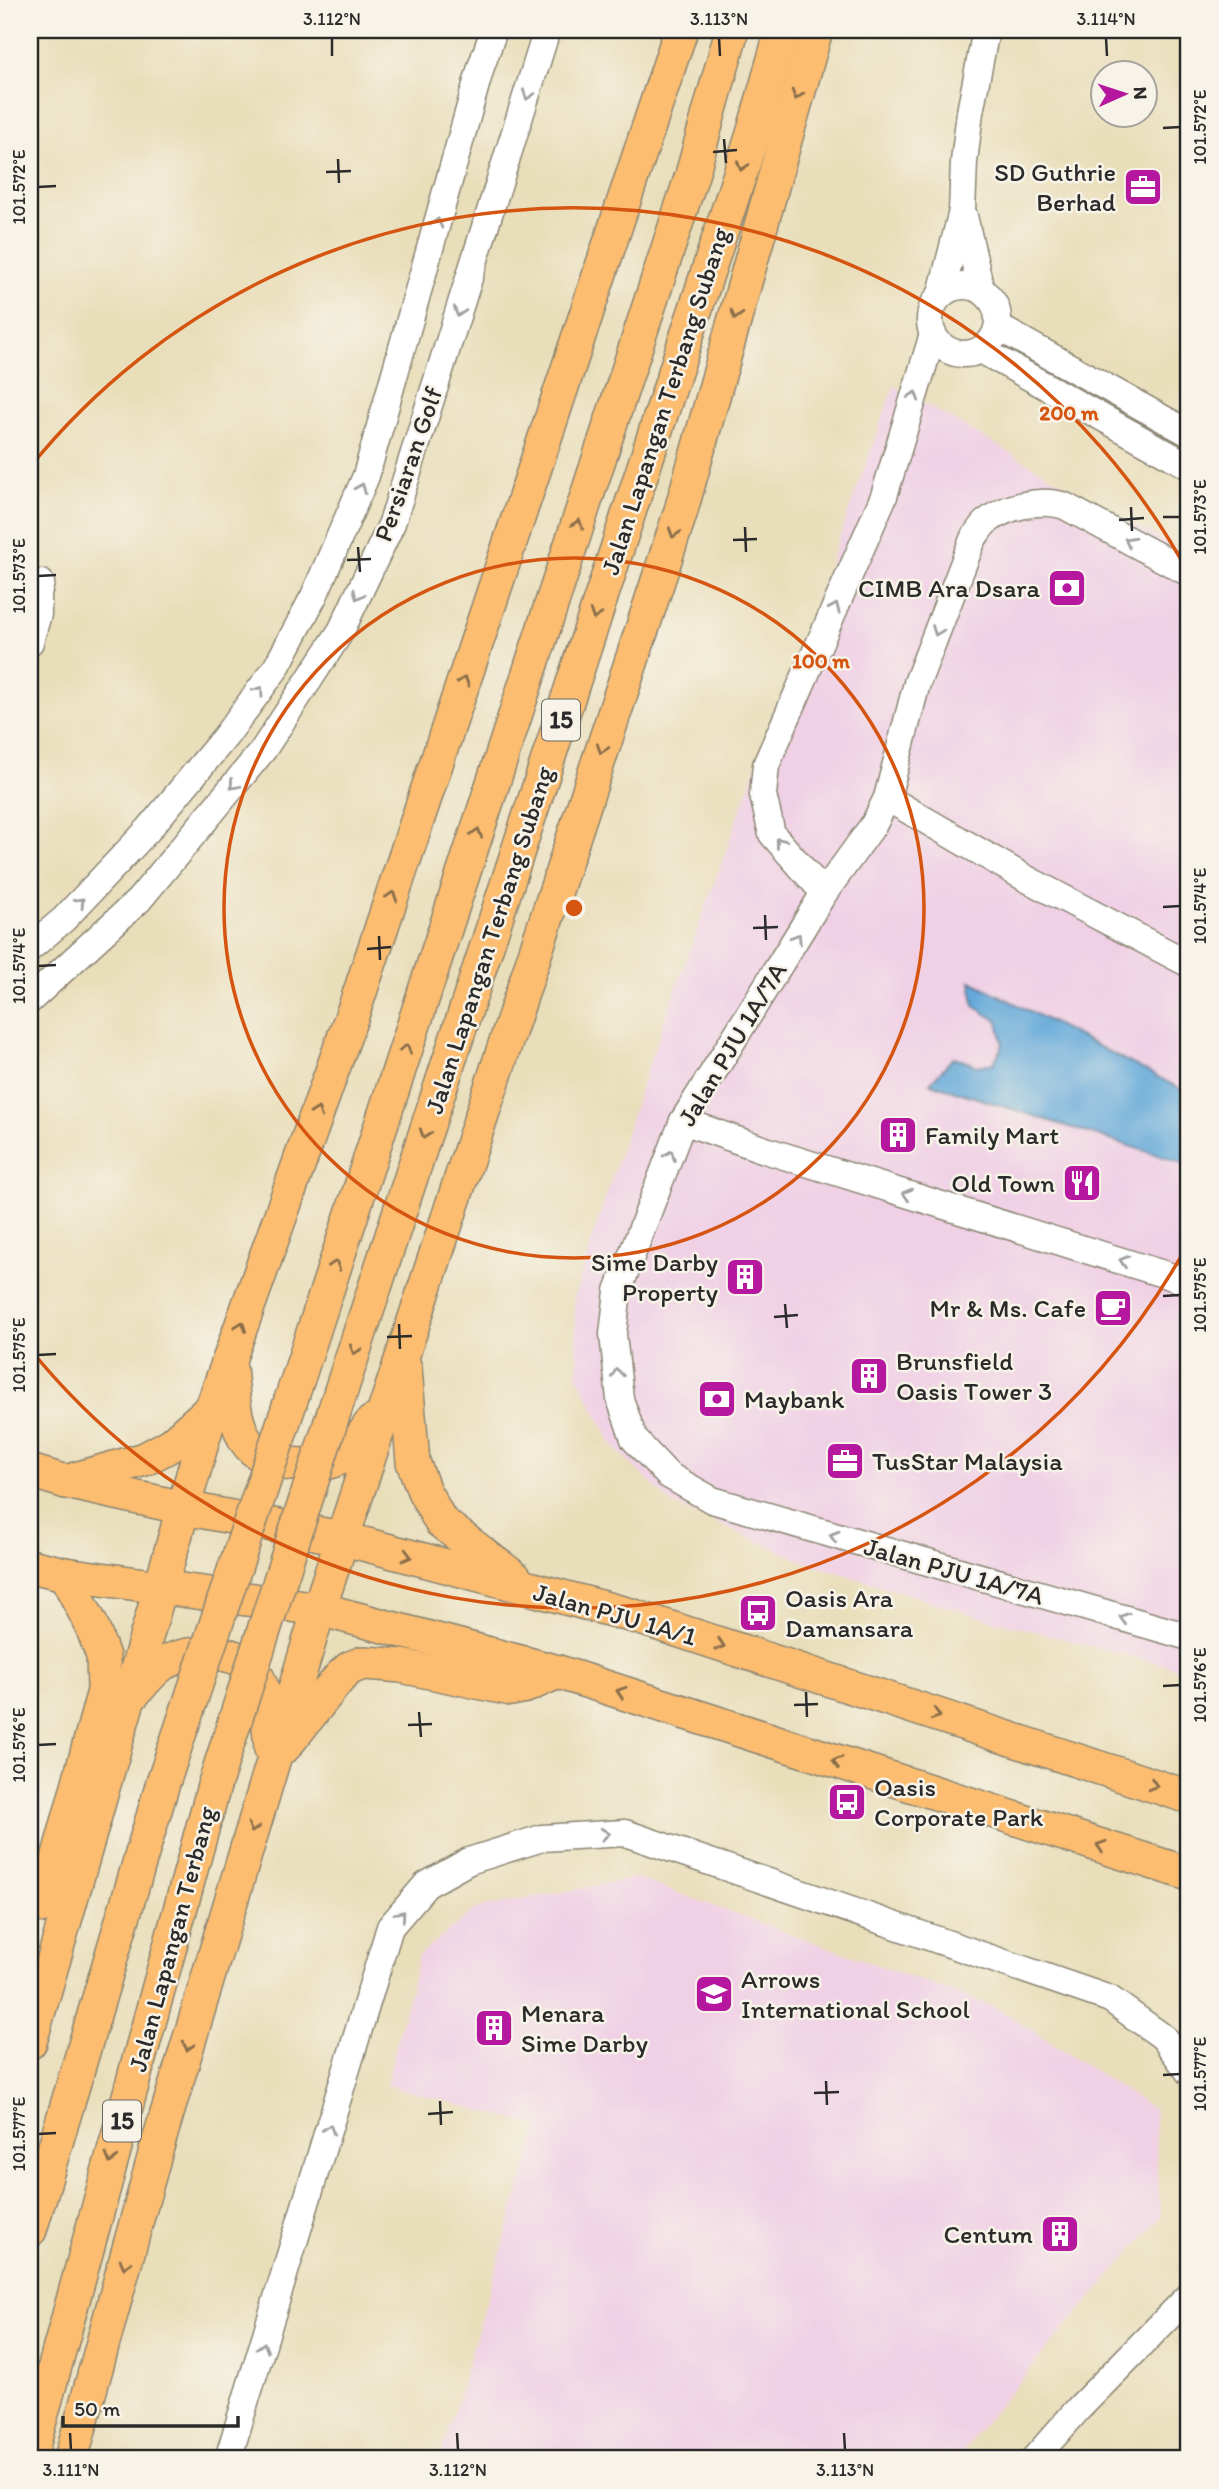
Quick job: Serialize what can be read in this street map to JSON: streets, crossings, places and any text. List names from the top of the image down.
{
  "streets": {
    "main road": [
      "Jalan Lapangan Terbang Subang",
      "15",
      "Jalan PJU 1A/1",
      "Jalan Lapangan Terbang"
    ],
    "street": ["Persiaran Golf", "Jalan PJU 1A/7A"]
  },
  "crossings": [
    ["Jalan Lapangan Terbang Subang", "Jalan Lapangan Terbang"]
  ],
  "places": {
    "office": ["SD Guthrie Berhad", "TusStar Malaysia"],
    "bank": ["CIMB Ara Dsara", "Maybank"],
    "building": [
      "Family Mart",
      "Sime Darby Property",
      "Brunsfield Oasis Tower 3",
      "Menara Sime Darby",
      "Centum"
    ],
    "restaurant": ["Old Town"],
    "cafe": ["Mr & Ms. Cafe"],
    "bus stop": ["Oasis Ara Damansara", "Oasis Corporate Park"],
    "school or university": ["Arrows International School"]
  },
  "scale_bar": "50 m",
  "north": "right",
  "coordinates": [
    "3.112°N",
    "3.113°N",
    "3.114°N",
    "101.572°E",
    "101.573°E",
    "101.574°E",
    "101.575°E",
    "101.576°E",
    "101.577°E",
    "3.111°N"
  ],
  "rings": ["200 m", "100 m"]
}
